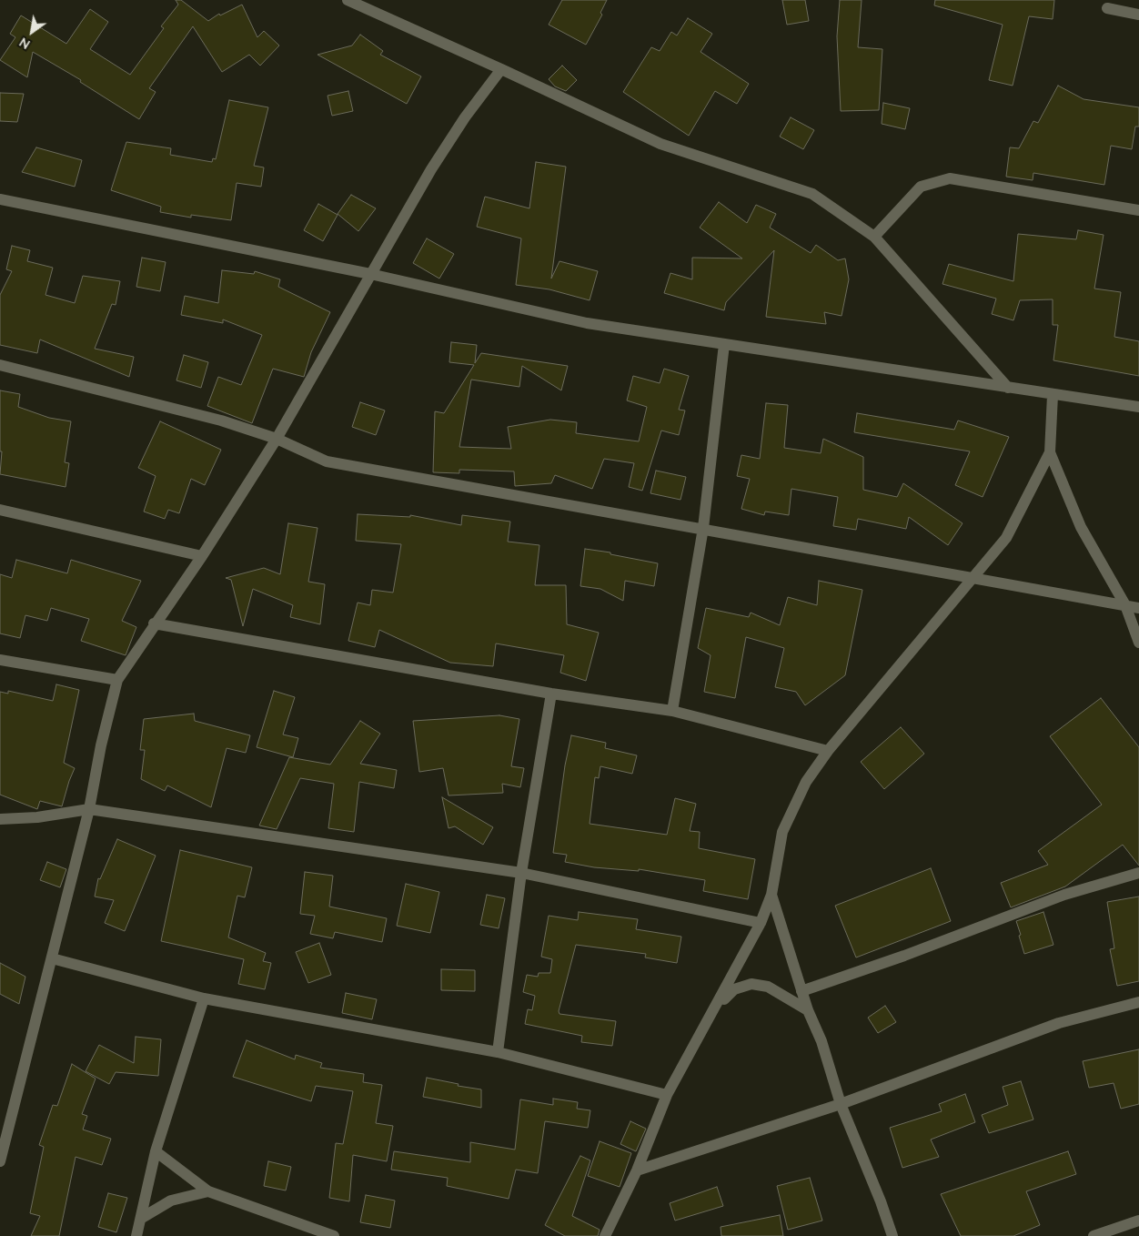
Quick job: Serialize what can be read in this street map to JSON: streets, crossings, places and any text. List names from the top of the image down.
{
  "north": "bottom left"
}
